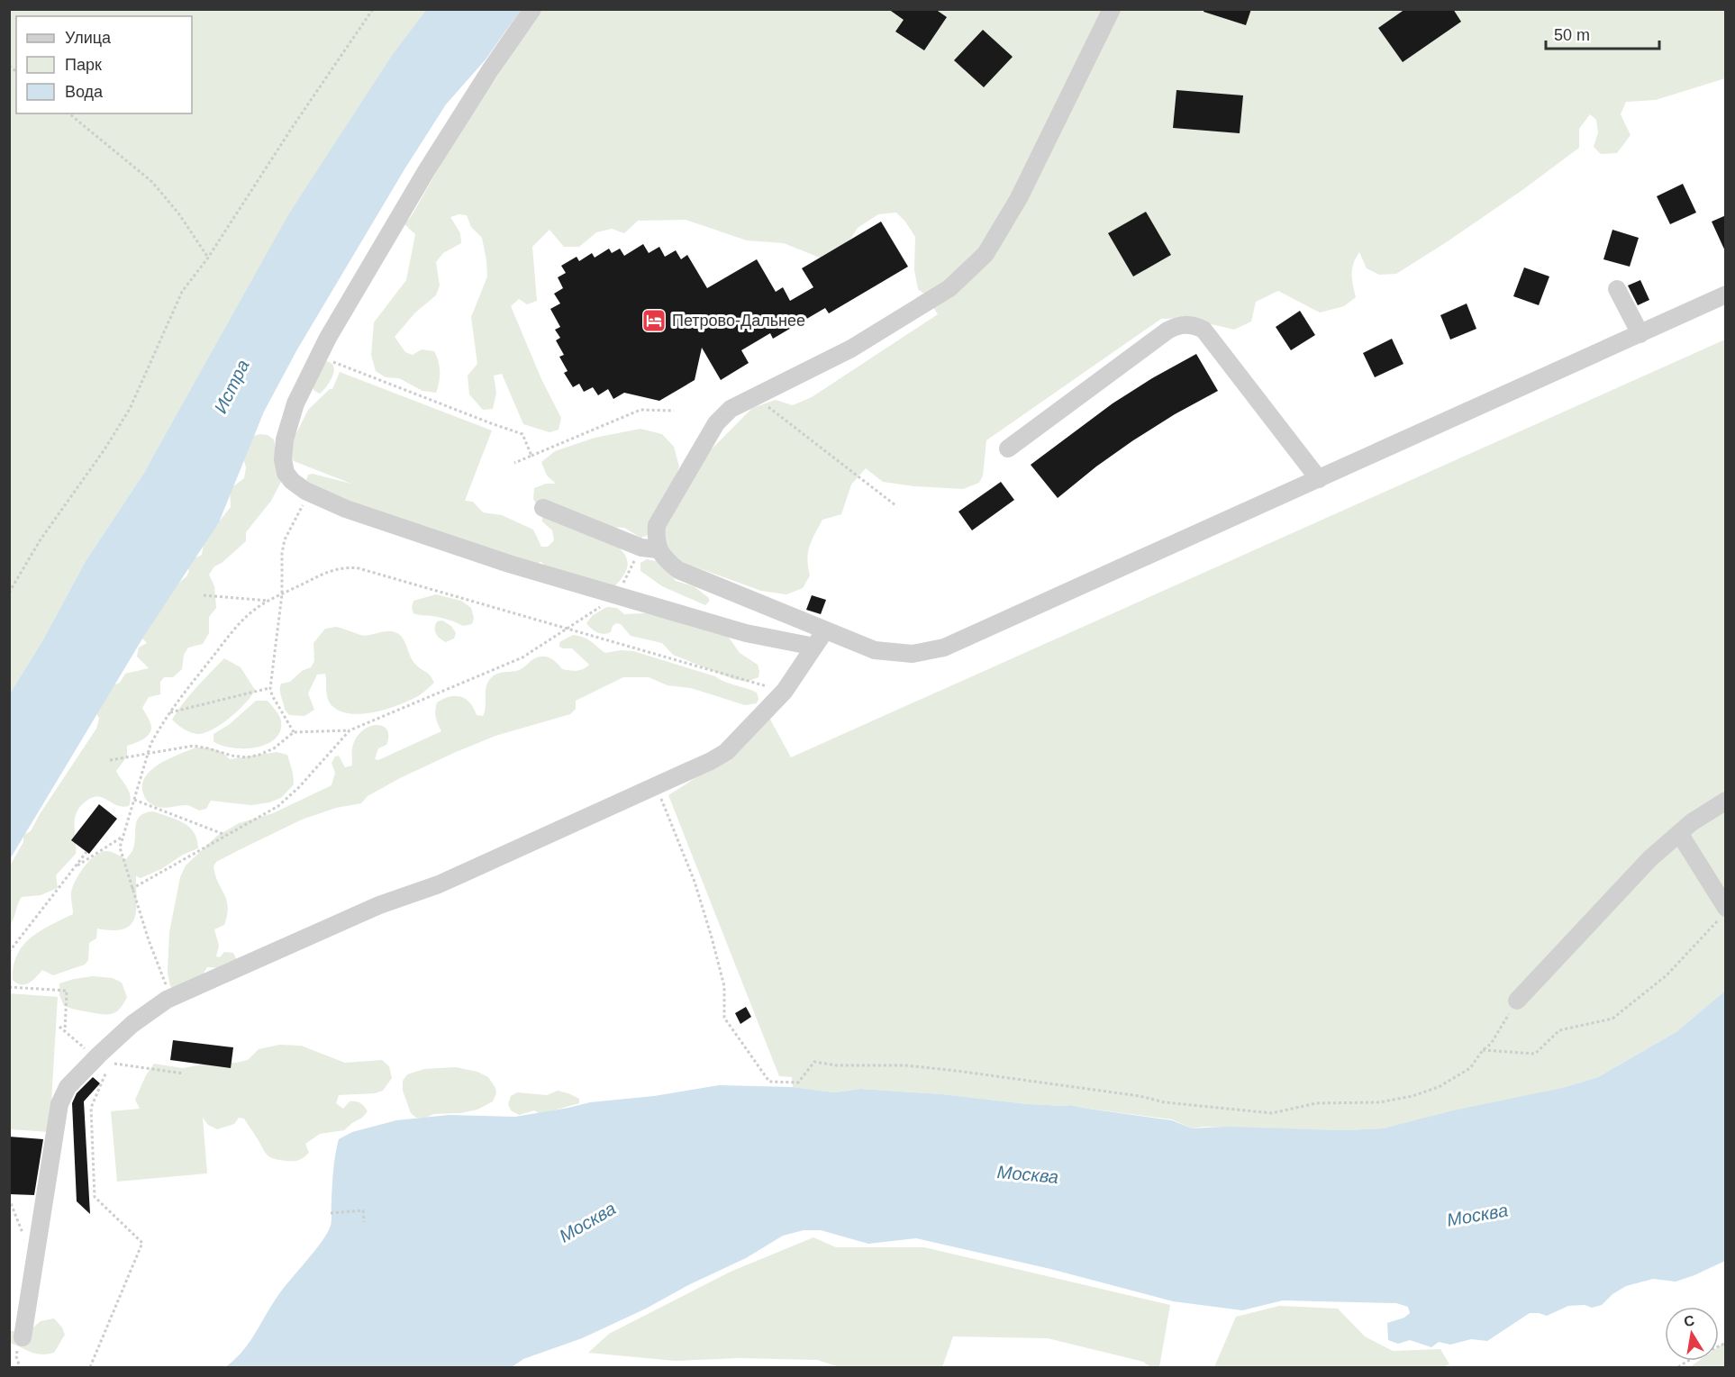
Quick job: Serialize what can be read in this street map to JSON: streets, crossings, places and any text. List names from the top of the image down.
{
  "water": ["Истра", "Москва"],
  "places": {
    "hotel": ["Петрово-Дальнее"]
  },
  "legend": ["Улица", "Парк", "Вода"],
  "scale_bar": "50 m",
  "north": "top"
}
